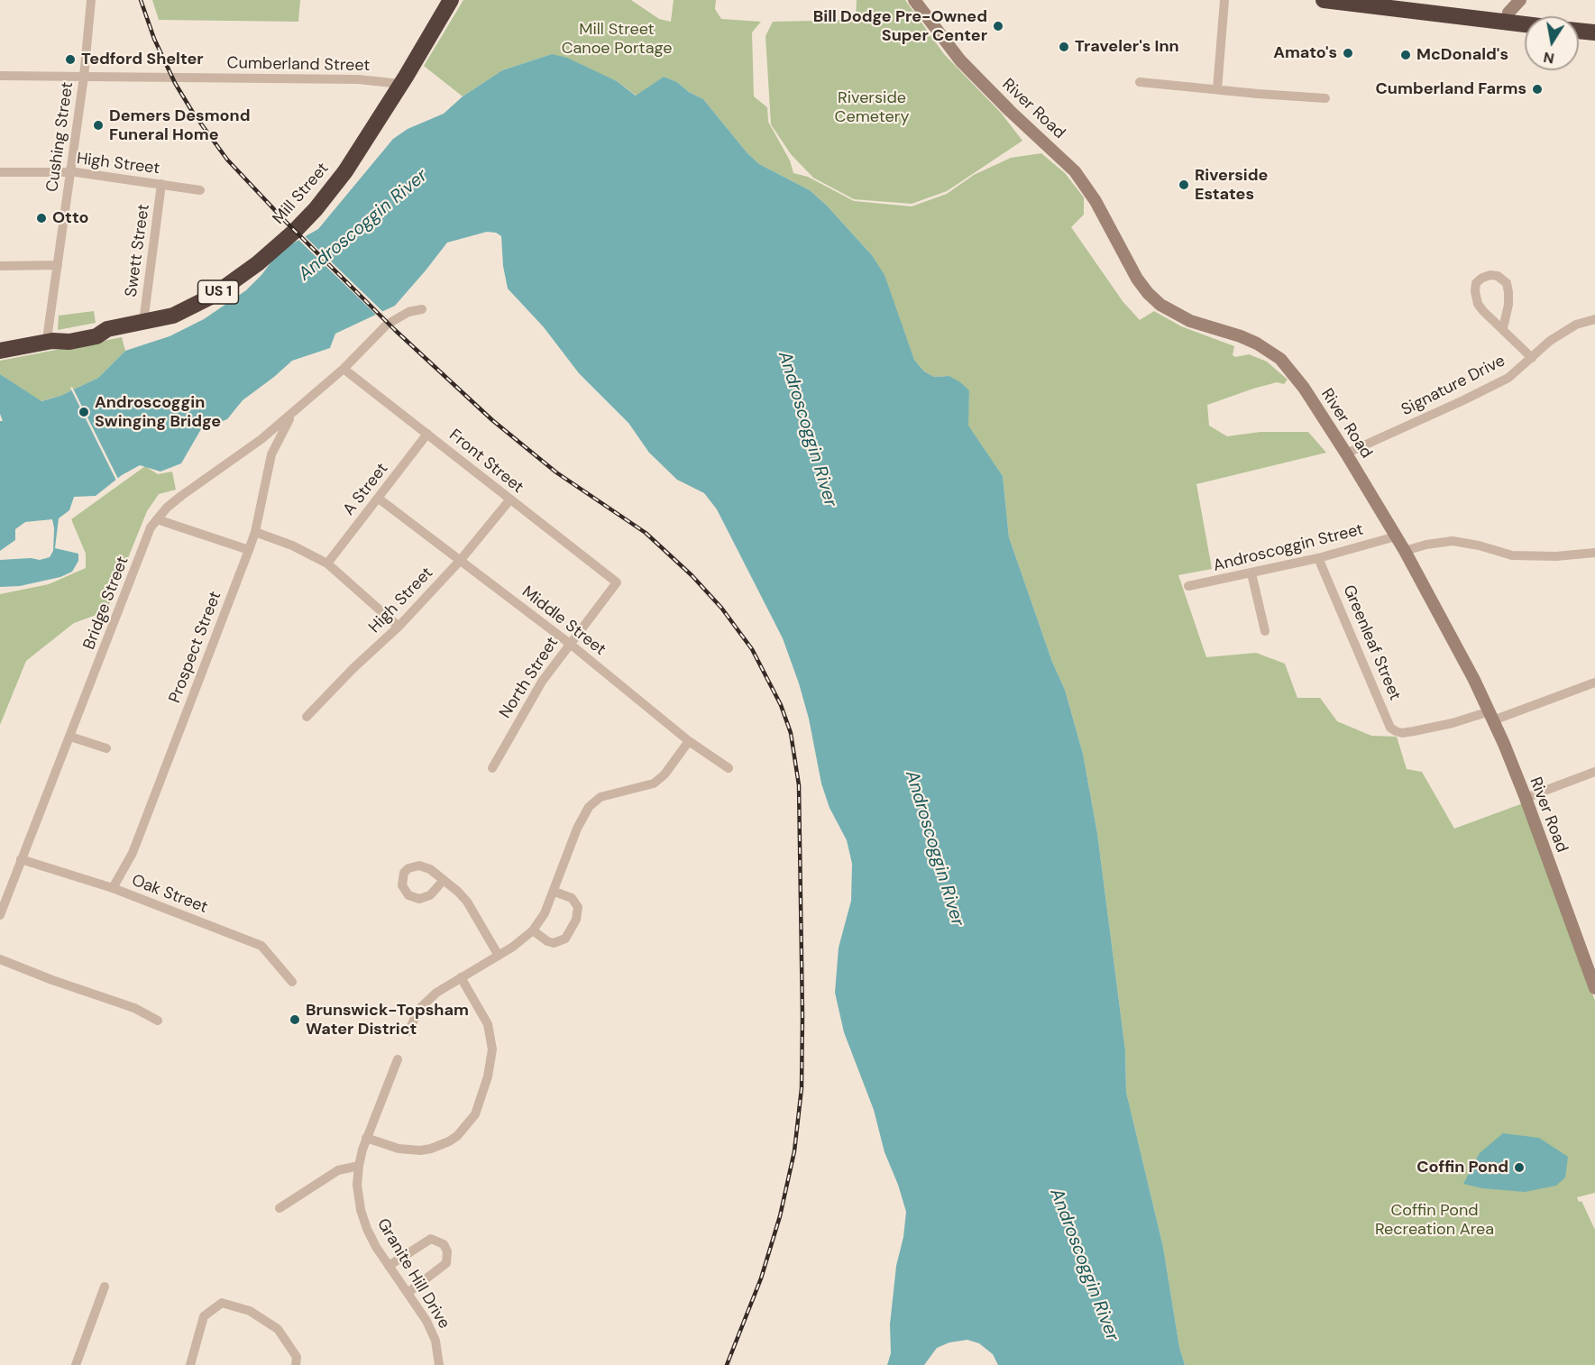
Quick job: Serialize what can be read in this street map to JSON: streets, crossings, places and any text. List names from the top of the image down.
{
  "streets": {
    "highway": ["Mill Street", "US 1"],
    "street": [
      "Cumberland Street",
      "River Road",
      "Cushing Street",
      "High Street",
      "Swett Street",
      "Signature Drive",
      "Front Street",
      "A Street",
      "Androscoggin Street",
      "Bridge Street",
      "Middle Street",
      "Greenleaf Street",
      "Prospect Street",
      "North Street",
      "Oak Street",
      "Granite Hill Drive"
    ]
  },
  "crossings": [
    ["Cumberland Street", "Cushing Street"],
    ["Cumberland Street", "Mill Street"],
    ["River Road", "Signature Drive"],
    ["River Road", "Androscoggin Street"],
    ["River Road", "Greenleaf Street"],
    ["Cushing Street", "High Street"],
    ["Cushing Street", "Mill Street"],
    ["High Street", "Swett Street"],
    ["High Street", "Front Street"],
    ["High Street", "Middle Street"],
    ["Mill Street", "Swett Street"],
    ["Front Street", "A Street"],
    ["Front Street", "Bridge Street"],
    ["Front Street", "North Street"],
    ["A Street", "Middle Street"],
    ["Androscoggin Street", "Greenleaf Street"],
    ["Bridge Street", "Prospect Street"],
    ["Bridge Street", "Oak Street"],
    ["Middle Street", "North Street"],
    ["Prospect Street", "Oak Street"]
  ],
  "water": ["Androscoggin River"],
  "parks": ["Mill Street Canoe Portage", "Riverside Cemetery", "Coffin Pond Recreation Area"],
  "places": [
    "Bill Dodge Pre-Owned Super Center",
    "Traveler's Inn",
    "Amato's",
    "McDonald's",
    "Tedford Shelter",
    "Cumberland Farms",
    "Demers Desmond Funeral Home",
    "Riverside Estates",
    "Otto",
    "Androscoggin Swinging Bridge",
    "Brunswick-Topsham Water District",
    "Coffin Pond"
  ],
  "north": "bottom"
}
